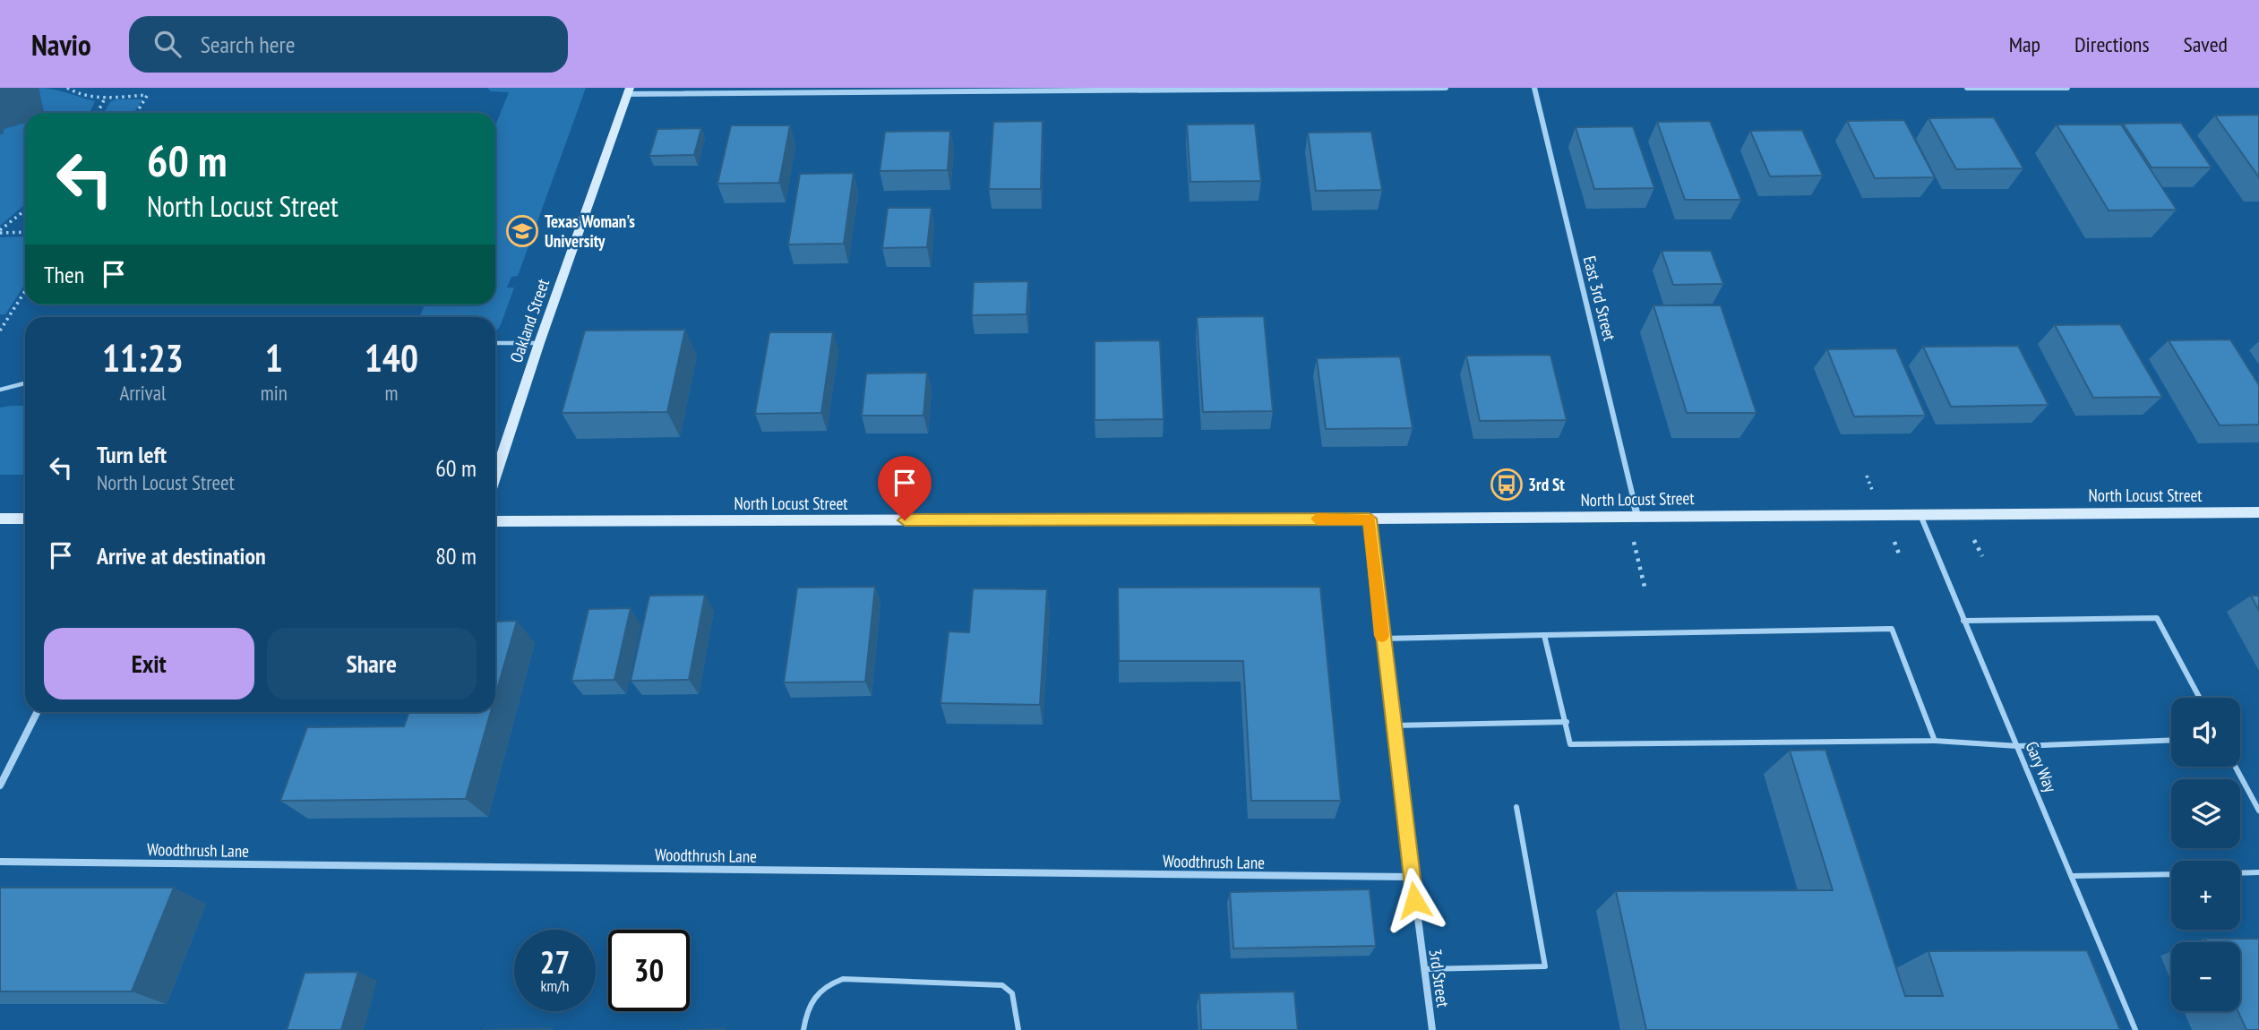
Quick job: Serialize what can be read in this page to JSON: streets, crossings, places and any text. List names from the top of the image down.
{
  "streets": {
    "main road": ["Oakland Street", "North Locust Street"],
    "street": ["East 3rd Street", "Woodthrush Lane", "3rd Street"],
    "lane": ["Gary Way"]
  },
  "crossings": [
    ["East 3rd Street", "North Locust Street"],
    ["North Locust Street", "Gary Way"],
    ["North Locust Street", "3rd Street"],
    ["Woodthrush Lane", "3rd Street"]
  ],
  "places": {
    "school or university": ["Texas Woman's University"],
    "bus stop": ["3rd St"]
  },
  "page": {
    "header": "Navio",
    "search": "Search here",
    "nav": ["Map", "Directions", "Saved"],
    "turn": ["60 m", "North Locust Street"],
    "then": "Then",
    "eta": [
      "11:23",
      "Arrival",
      "1",
      "min",
      "140",
      "m"
    ],
    "list": [
      {
        "name": "Turn left",
        "note": "North Locust Street",
        "value": "60 m"
      },
      {
        "name": "Arrive at destination",
        "value": "80 m"
      }
    ],
    "buttons": ["Exit", "Share"],
    "map_buttons": ["+", "−"],
    "speed": "27 km/h",
    "limit": "30"
  }
}
